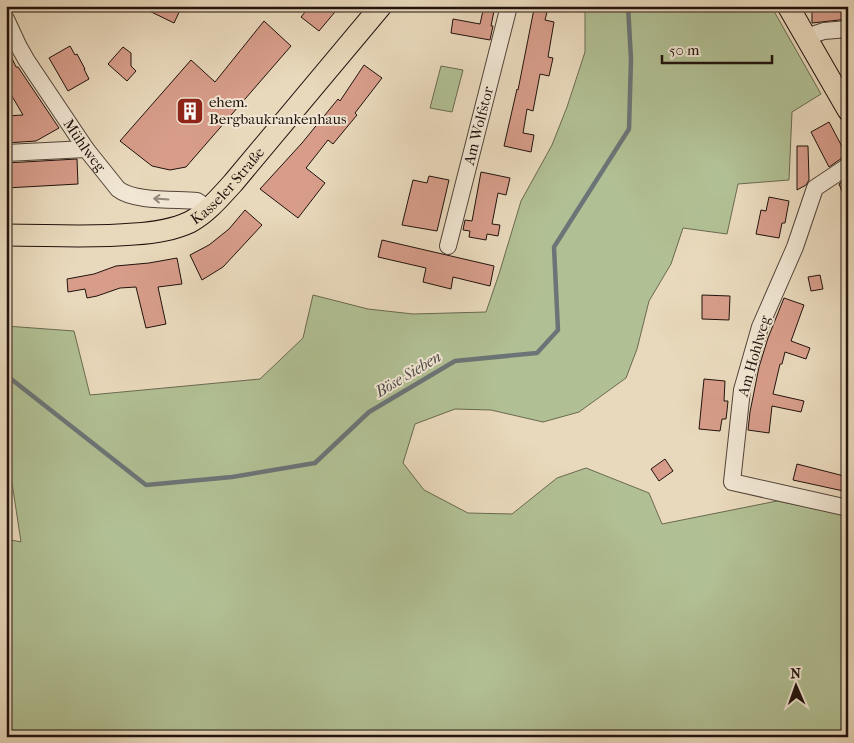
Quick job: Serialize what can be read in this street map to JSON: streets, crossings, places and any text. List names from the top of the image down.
{
  "streets": {
    "main road": ["Kasseler Straße"],
    "street": ["Am Wolfstor", "Mühlweg", "Am Hohlweg"]
  },
  "crossings": [
    ["Mühlweg", "Kasseler Straße"]
  ],
  "one_way": ["Mühlweg"],
  "water": ["Böse Sieben"],
  "places": {
    "building": ["ehem. Bergbaukrankenhaus"]
  },
  "scale_bar": "50 m",
  "north": "top"
}
